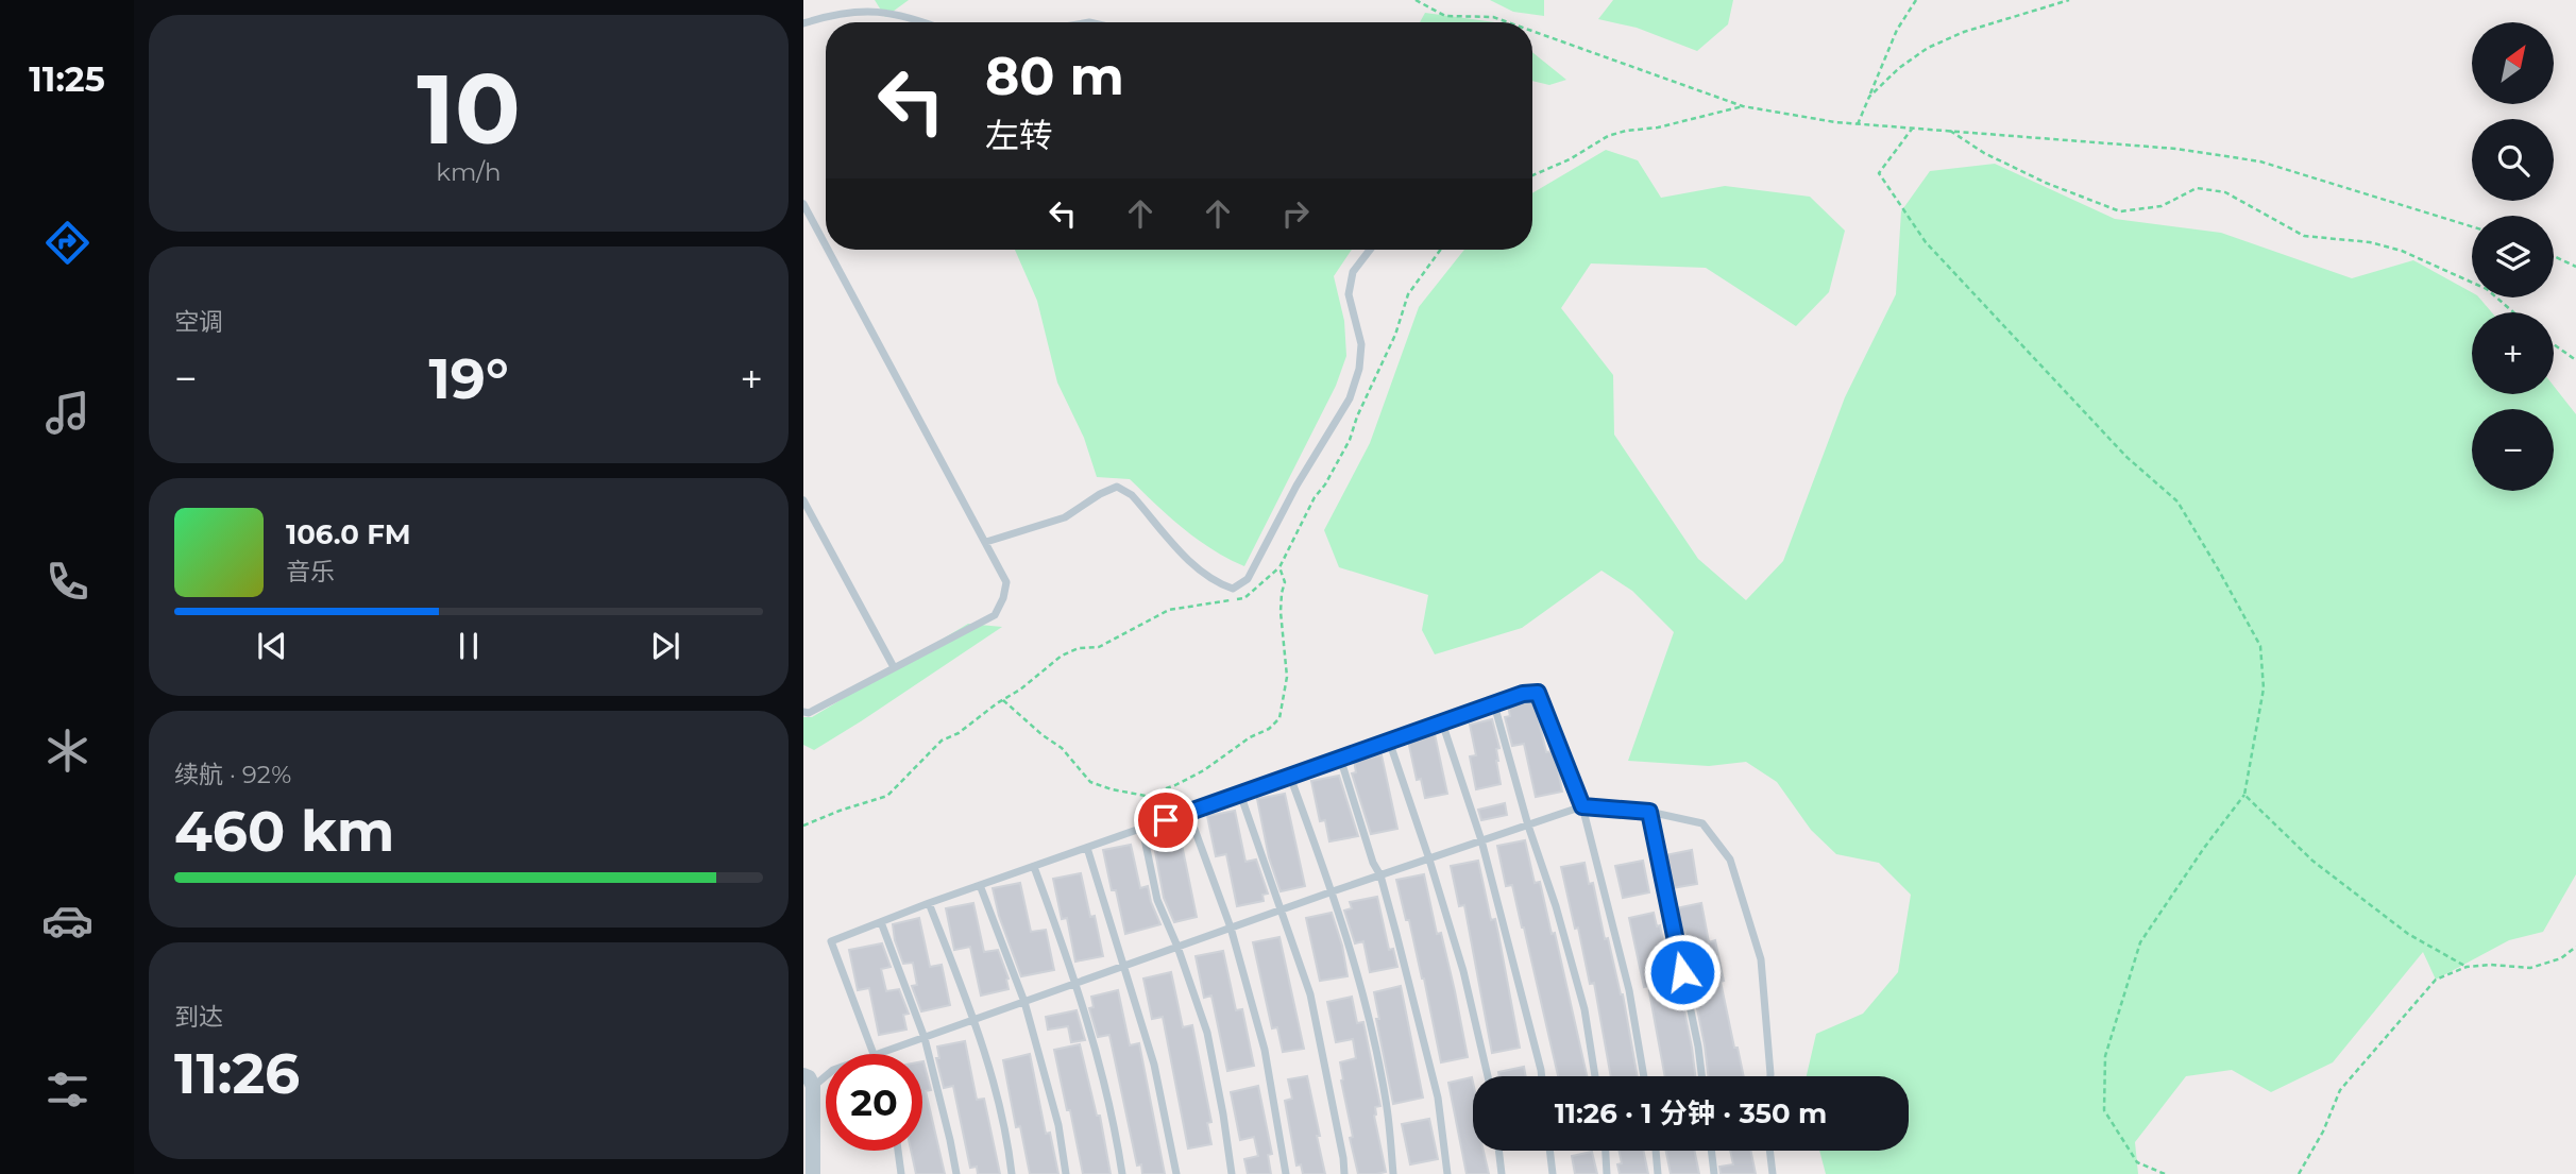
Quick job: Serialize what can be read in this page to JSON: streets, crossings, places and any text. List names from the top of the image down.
{
  "north": "top right",
  "page": {
    "tabs": "11:25",
    "tile": [
      ["10", "km/h"],
      "空调",
      ["续航 · 92%", "460 km"],
      ["到达", "11:26"]
    ],
    "map_buttons": ["+", "−"],
    "turn": ["80 m", "左转"],
    "heat": ["−", "19°", "+"],
    "song": ["106.0 FM", "音乐"],
    "limit": "20",
    "trip": "11:26 · 1 分钟 · 350 m"
  }
}
